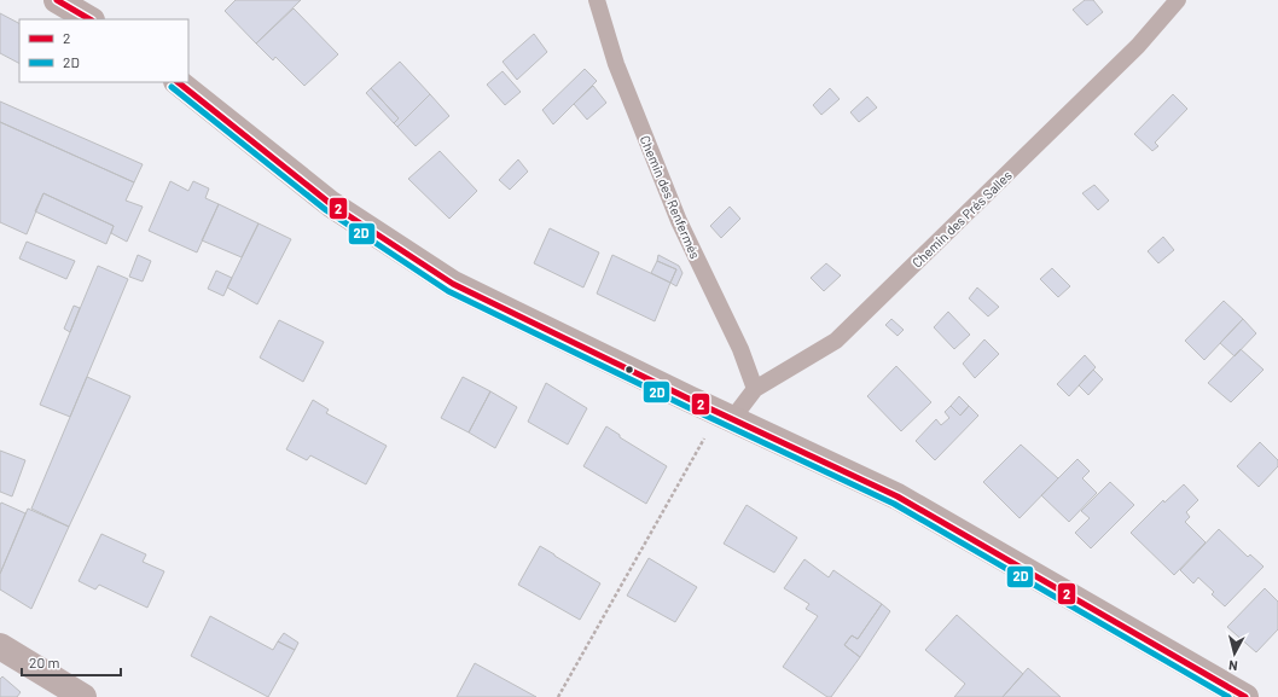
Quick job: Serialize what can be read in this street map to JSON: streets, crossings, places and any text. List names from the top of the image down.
{
  "streets": {
    "lane": ["Chemin des Renfermés", "Chemin des Prés Salles"]
  },
  "crossings": [
    ["Chemin des Renfermés", "Chemin des Prés Salles"]
  ],
  "lines": ["transit line 2", "transit line 2D"],
  "legend": ["2", "2D"],
  "scale_bar": "20 m",
  "north": "bottom"
}
